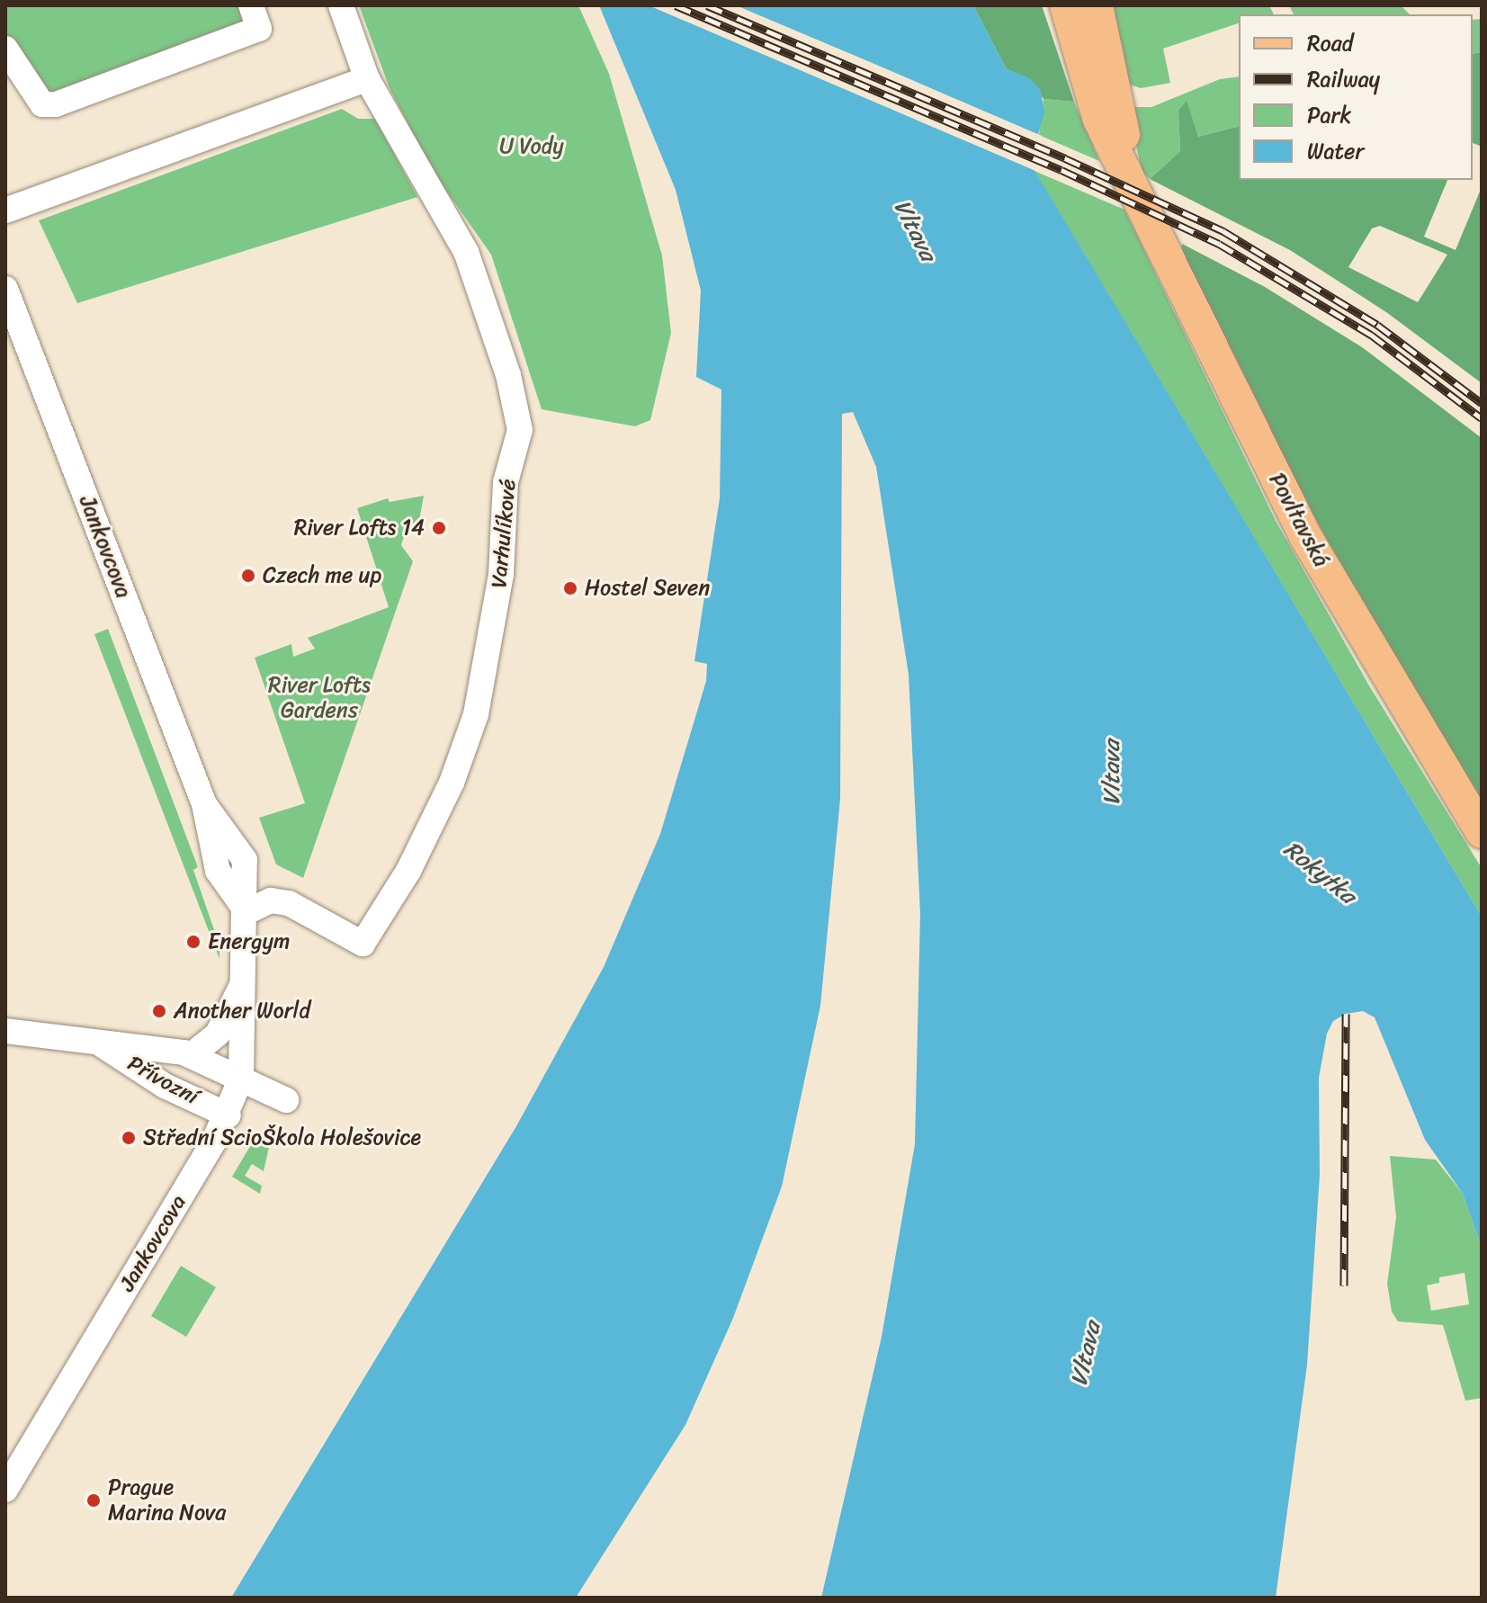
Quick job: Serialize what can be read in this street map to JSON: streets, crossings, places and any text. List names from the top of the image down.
{
  "streets": {
    "main road": ["Povltavská"],
    "street": ["Varhulíkové", "Jankovcova", "Přívozní"]
  },
  "crossings": [
    ["Varhulíkové", "Jankovcova"],
    ["Jankovcova", "Přívozní"]
  ],
  "water": ["Vltava", "Rokytka"],
  "parks": ["U Vody", "River Lofts Gardens"],
  "places": [
    "River Lofts 14",
    "Czech me up",
    "Hostel Seven",
    "Energym",
    "Another World",
    "Střední ScioŠkola Holešovice",
    "Prague Marina Nova"
  ],
  "legend": [
    "Road",
    "Railway",
    "Park",
    "Water"
  ]
}
